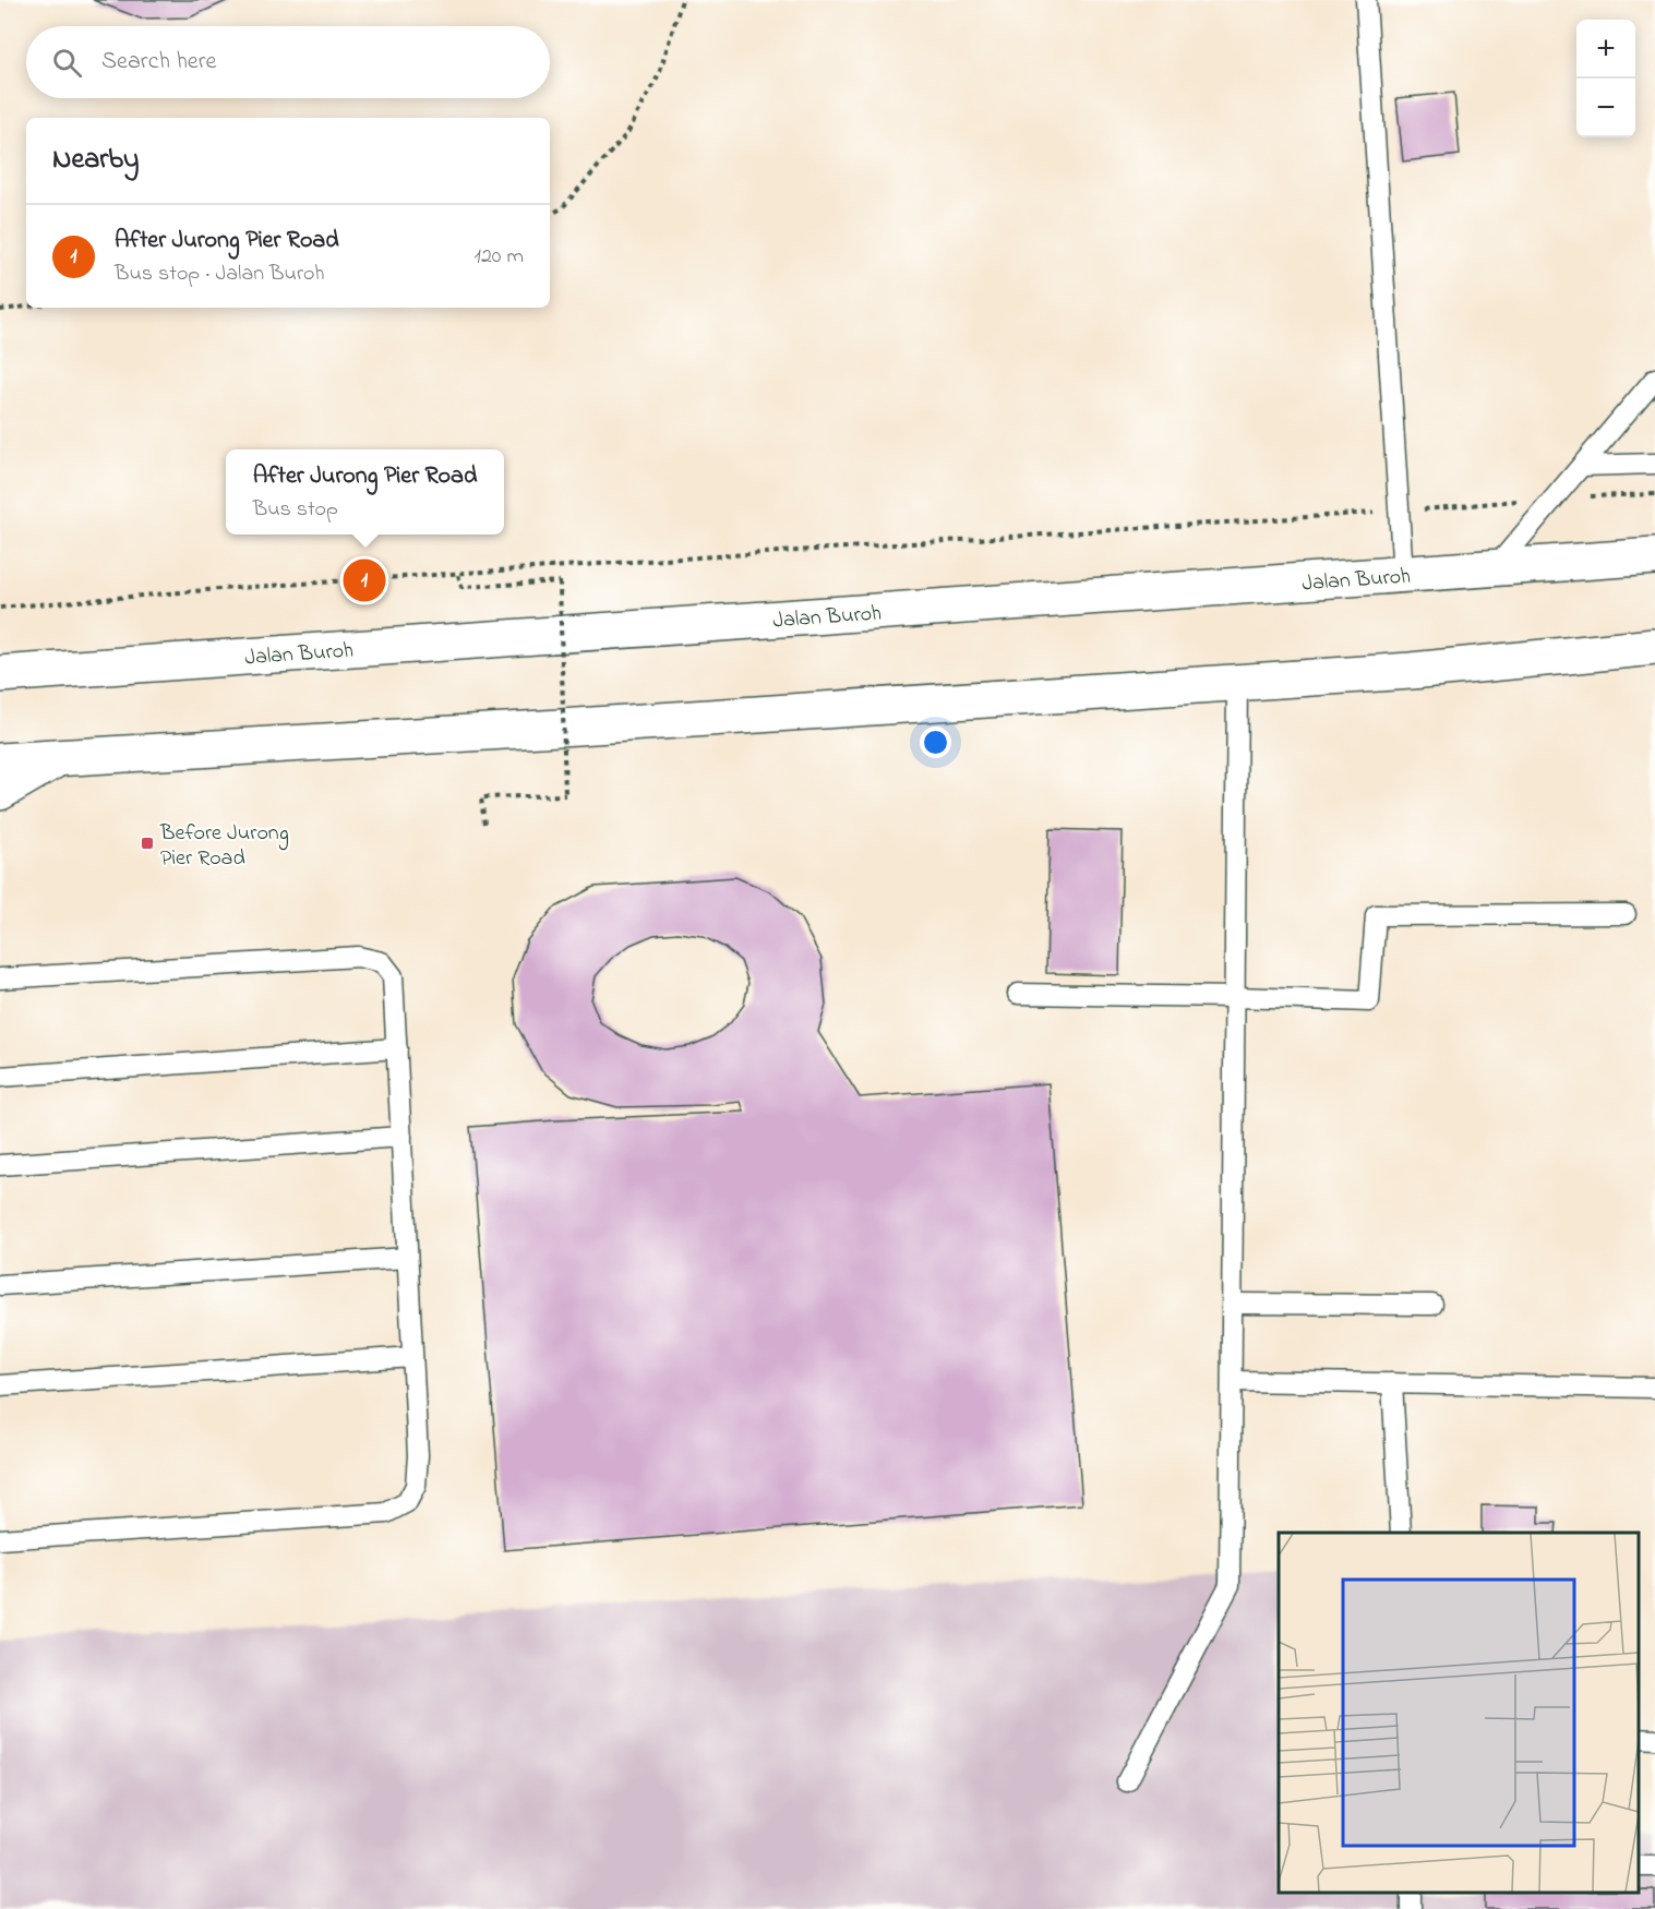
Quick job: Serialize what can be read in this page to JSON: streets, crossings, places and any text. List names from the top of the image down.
{
  "streets": {
    "highway": ["Jalan Buroh"]
  },
  "places": {
    "transit": ["Before Jurong Pier Road"]
  },
  "page": {
    "map_buttons": ["+", "−"],
    "search": "Search here",
    "heading": "Nearby",
    "list": [
      {
        "mark": "1",
        "name": "After Jurong Pier Road",
        "note": "Bus stop · Jalan Buroh",
        "value": "120 m"
      }
    ],
    "popup": ["After Jurong Pier Road", "Bus stop"],
    "pins": "1"
  }
}
